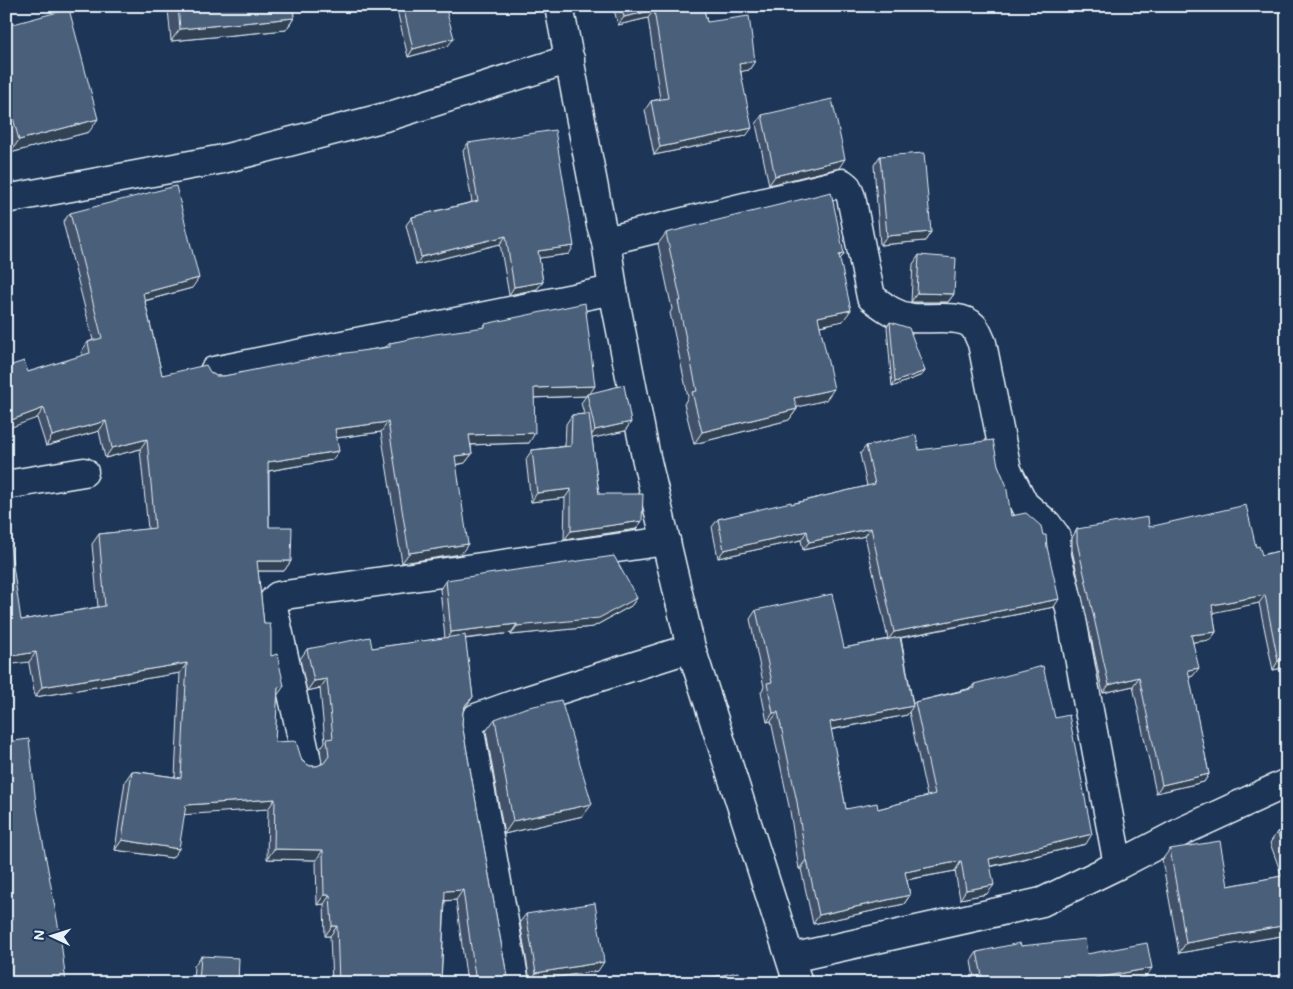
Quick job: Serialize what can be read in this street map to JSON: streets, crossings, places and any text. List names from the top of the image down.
{
  "north": "left"
}
